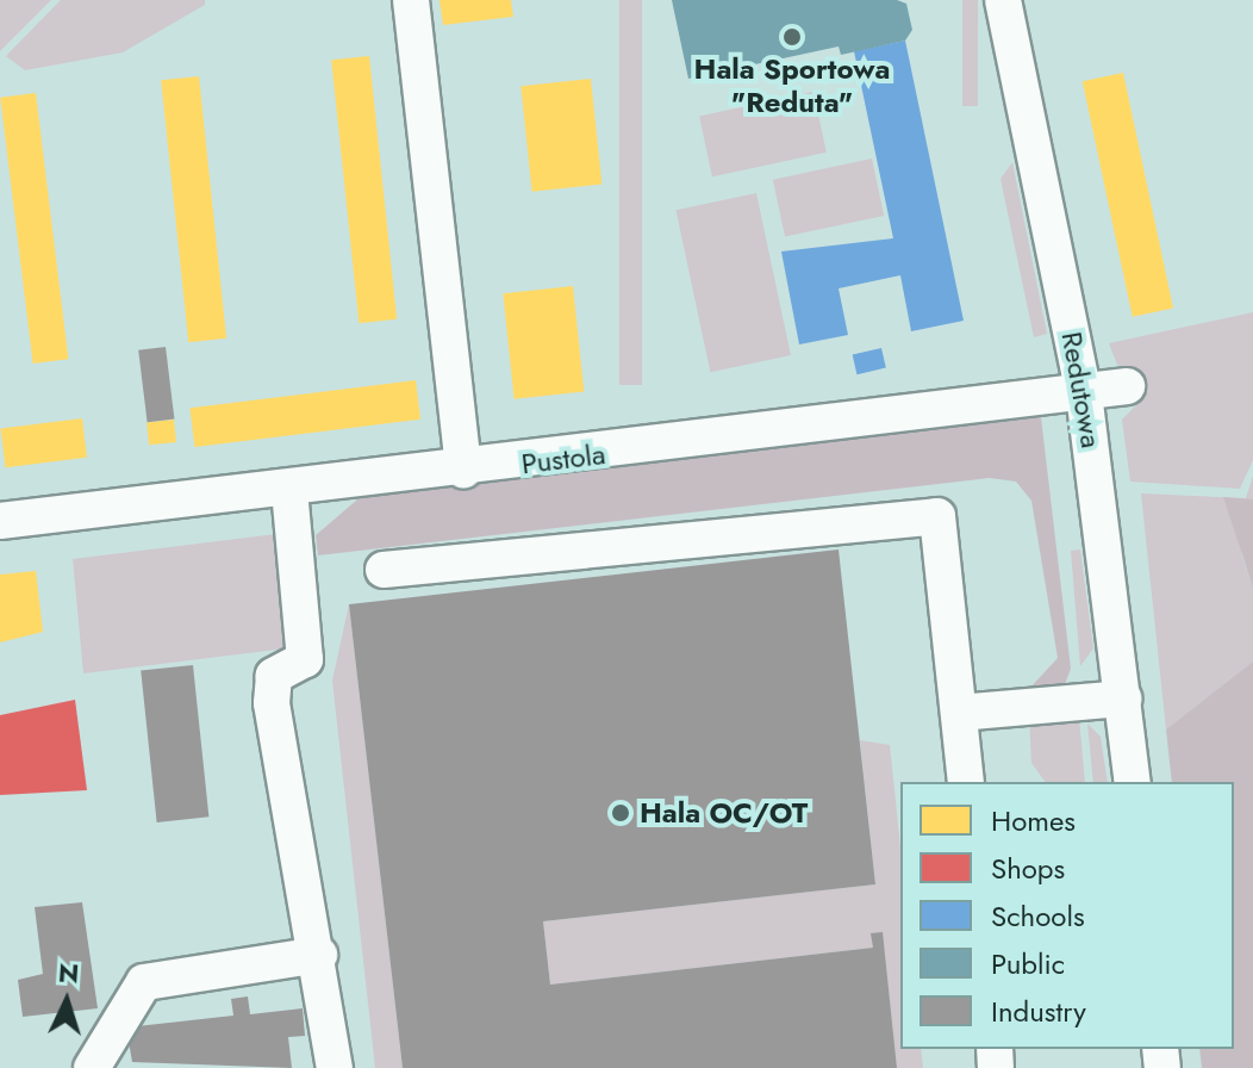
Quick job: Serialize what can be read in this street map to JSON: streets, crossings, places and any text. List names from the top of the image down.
{
  "streets": {
    "street": ["Redutowa", "Pustola"]
  },
  "crossings": [
    ["Redutowa", "Pustola"]
  ],
  "places": ["Hala Sportowa \"Reduta\"", "Hala OC/OT"],
  "legend": [
    "Homes",
    "Shops",
    "Schools",
    "Public",
    "Industry"
  ],
  "north": "top"
}
